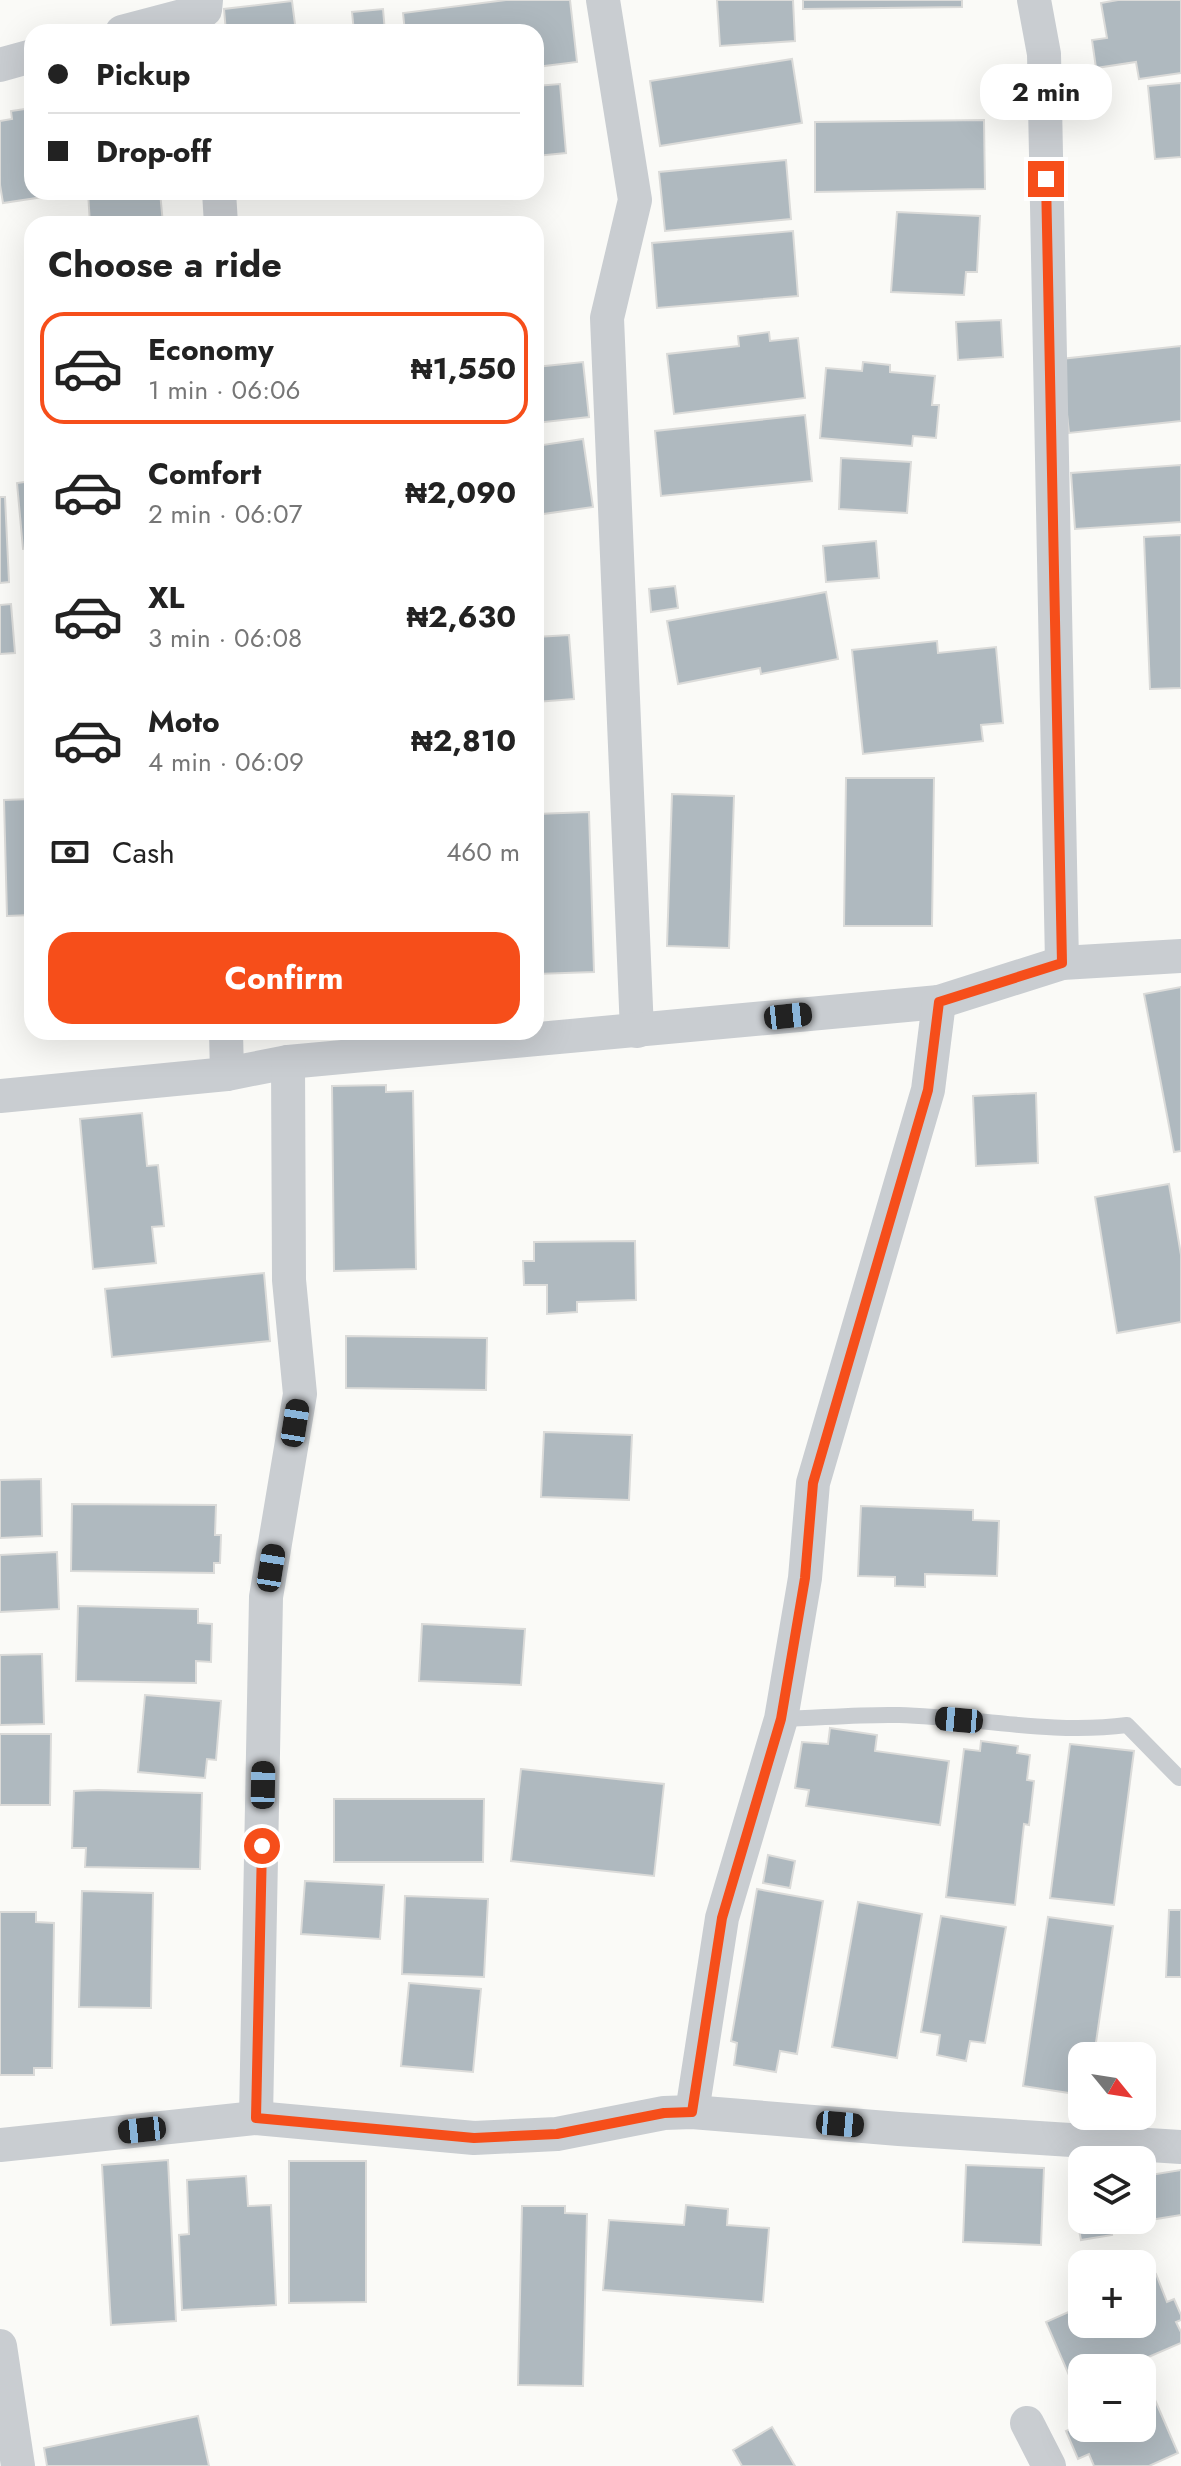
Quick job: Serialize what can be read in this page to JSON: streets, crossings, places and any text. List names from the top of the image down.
{
  "north": "bottom right",
  "page": {
    "banner": ["Pickup", "Drop-off"],
    "bubble": "2 min",
    "heading": "Choose a ride",
    "list": [
      {
        "name": "Economy",
        "note": "1 min · 06:06",
        "value": "₦1,550"
      },
      {
        "name": "Comfort",
        "note": "2 min · 06:07",
        "value": "₦2,090"
      },
      {
        "name": "XL",
        "note": "3 min · 06:08",
        "value": "₦2,630"
      },
      {
        "name": "Moto",
        "note": "4 min · 06:09",
        "value": "₦2,810"
      }
    ],
    "pay": ["Cash", "460 m"],
    "buttons": "Confirm",
    "map_buttons": ["+", "−"]
  }
}
